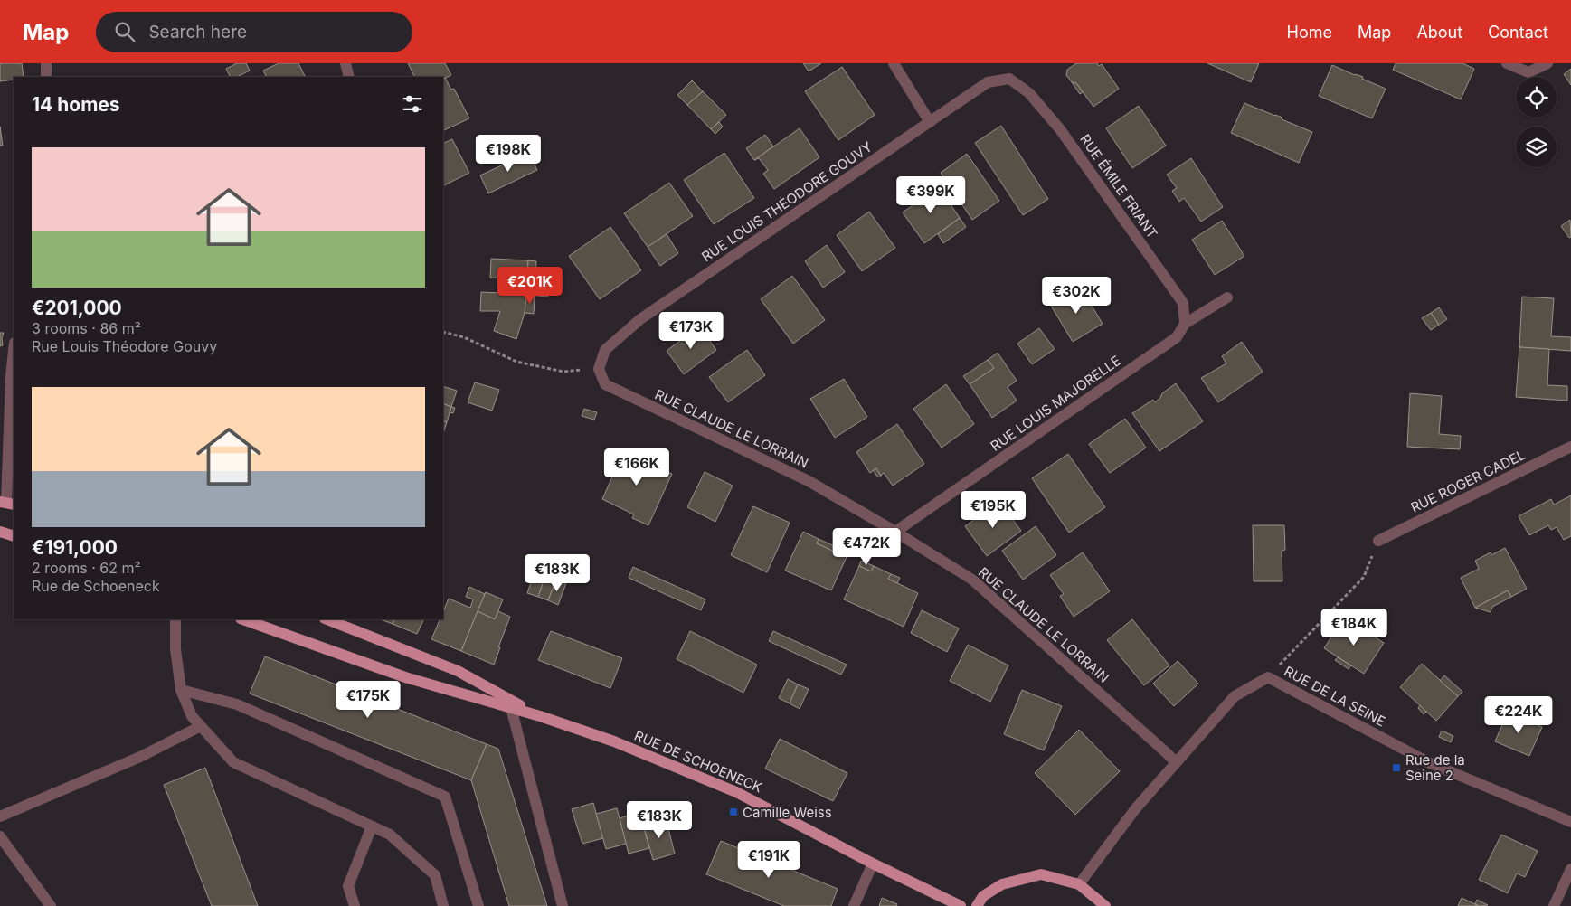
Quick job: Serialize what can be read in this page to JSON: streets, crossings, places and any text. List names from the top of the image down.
{
  "streets": {
    "main road": ["RUE DE SCHOENECK"],
    "street": [
      "RUE ÉMILE FRIANT",
      "RUE LOUIS THÉODORE GOUVY",
      "RUE LOUIS MAJORELLE",
      "RUE CLAUDE LE LORRAIN",
      "RUE ROGER CADEL",
      "RUE DE LA SEINE"
    ]
  },
  "crossings": [
    ["RUE ÉMILE FRIANT", "RUE LOUIS THÉODORE GOUVY"],
    ["RUE ÉMILE FRIANT", "RUE LOUIS MAJORELLE"],
    ["RUE LOUIS THÉODORE GOUVY", "RUE CLAUDE LE LORRAIN"],
    ["RUE LOUIS MAJORELLE", "RUE CLAUDE LE LORRAIN"],
    ["RUE CLAUDE LE LORRAIN", "RUE DE LA SEINE"]
  ],
  "places": {
    "transit": ["Rue de la Seine 2", "Camille Weiss"]
  },
  "page": {
    "header": "Map",
    "search": "Search here",
    "nav": [
      "Home",
      "Map",
      "About",
      "Contact"
    ],
    "heading": "14 homes",
    "list": [
      {
        "name": "€201,000",
        "note": "3 rooms · 86 m² · Rue Louis Théodore Gouvy"
      },
      {
        "name": "€191,000",
        "note": "2 rooms · 62 m² · Rue de Schoeneck"
      }
    ],
    "price": [
      "€198K",
      "€399K",
      "€201K",
      "€302K",
      "€173K",
      "€166K",
      "€195K",
      "€472K",
      "€183K",
      "€184K",
      "€175K",
      "€224K",
      "€183K",
      "€191K"
    ]
  }
}
